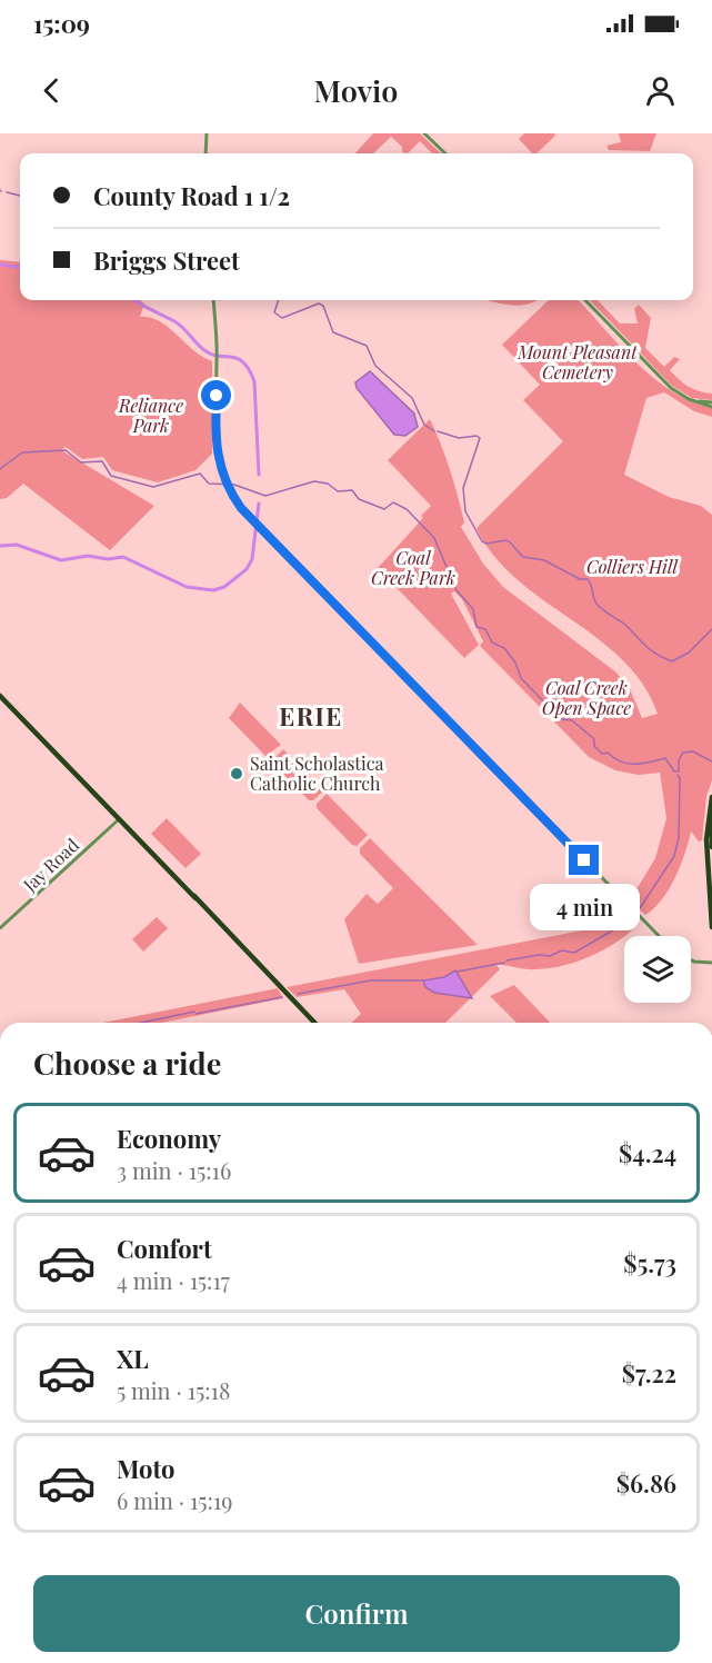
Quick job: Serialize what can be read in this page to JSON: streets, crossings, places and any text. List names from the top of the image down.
{
  "streets": {
    "street": ["Jay Road"]
  },
  "districts": ["ERIE"],
  "parks": [
    "Mount Pleasant Cemetery",
    "Reliance Park",
    "Coal Creek Park",
    "Colliers Hill",
    "Coal Creek Open Space"
  ],
  "places": ["Saint Scholastica Catholic Church"],
  "page": {
    "status": "15:09",
    "header": "Movio",
    "banner": ["County Road 1 1/2", "Briggs Street"],
    "bubble": "4 min",
    "heading": "Choose a ride",
    "list": [
      {
        "name": "Economy",
        "note": "3 min · 15:16",
        "value": "$4.24"
      },
      {
        "name": "Comfort",
        "note": "4 min · 15:17",
        "value": "$5.73"
      },
      {
        "name": "XL",
        "note": "5 min · 15:18",
        "value": "$7.22"
      },
      {
        "name": "Moto",
        "note": "6 min · 15:19",
        "value": "$6.86"
      }
    ],
    "buttons": "Confirm"
  }
}
